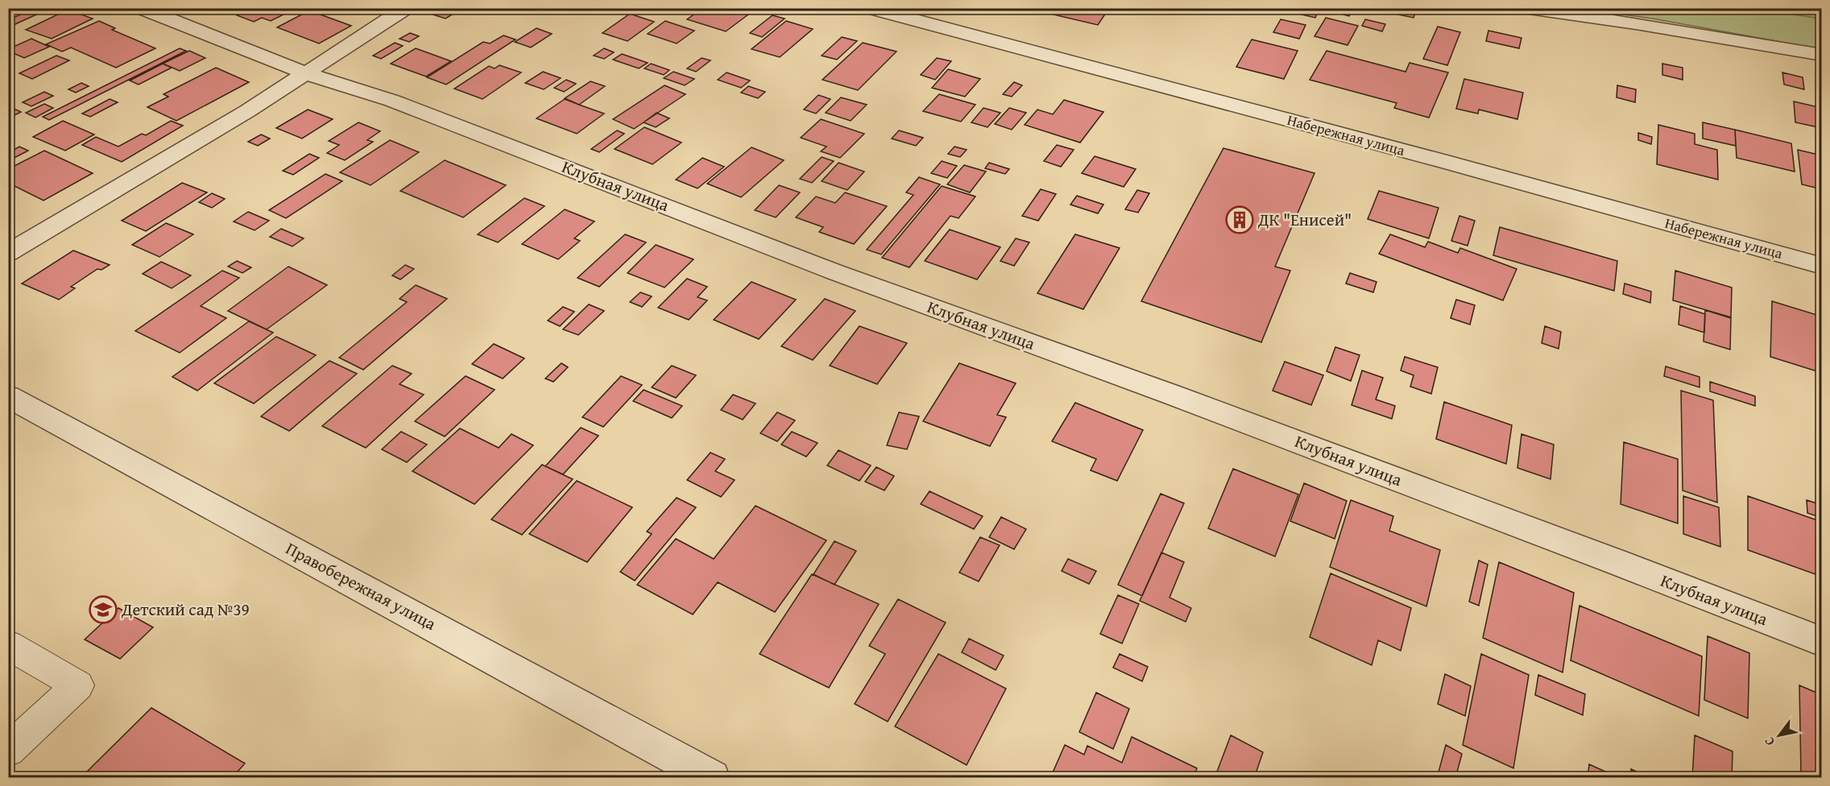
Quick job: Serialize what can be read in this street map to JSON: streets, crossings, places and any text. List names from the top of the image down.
{
  "streets": {
    "street": ["Набережная улица", "Клубная улица", "Правобережная улица"]
  },
  "places": {
    "building": ["ДК \"Енисей\""],
    "school or university": ["Детский сад №39"]
  },
  "north": "bottom left"
}
